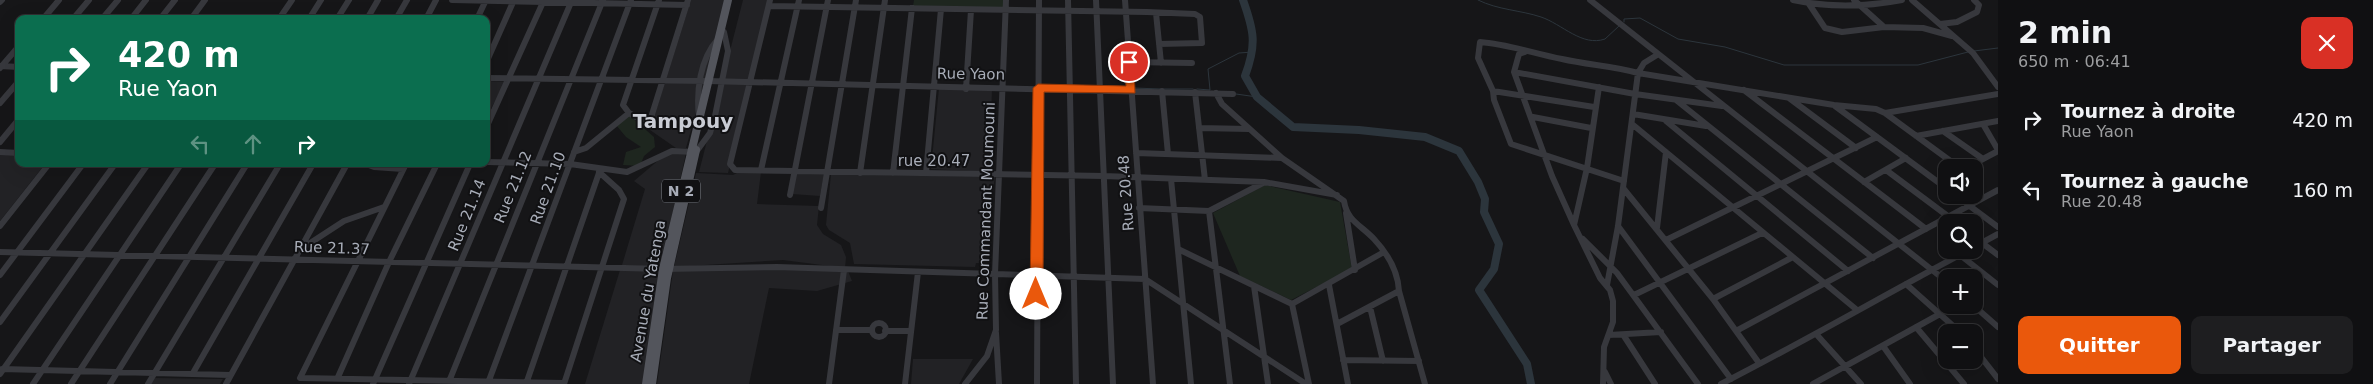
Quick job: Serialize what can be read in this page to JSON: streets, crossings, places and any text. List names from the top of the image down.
{
  "streets": {
    "main road": ["N 2", "Avenue du Yatenga"],
    "street": [
      "Rue Yaon",
      "rue 20.47",
      "Rue 21.12",
      "Rue 21.10",
      "Rue 20.48",
      "Rue Commandant Moumouni",
      "Rue 21.14",
      "Rue 21.37"
    ]
  },
  "crossings": [
    ["Rue Yaon", "rue 20.47"],
    ["Rue Yaon", "Rue 21.12"],
    ["Rue Yaon", "Rue 21.10"],
    ["Rue Yaon", "Rue 20.48"],
    ["Rue Yaon", "Rue Commandant Moumouni"],
    ["Rue Yaon", "Rue 21.14"],
    ["Rue Yaon", "Avenue du Yatenga"],
    ["rue 20.47", "Rue 20.48"],
    ["rue 20.47", "Rue Commandant Moumouni"],
    ["Rue 21.12", "Rue 21.37"],
    ["Rue 21.10", "Rue 21.37"],
    ["Rue 20.48", "Rue 21.37"],
    ["Rue Commandant Moumouni", "Rue 21.37"],
    ["Rue 21.14", "Rue 21.37"],
    ["Rue 21.37", "Avenue du Yatenga"]
  ],
  "districts": ["Tampouy"],
  "page": {
    "heading": ["2 min", "650 m · 06:41"],
    "turn": ["420 m", "Rue Yaon"],
    "list": [
      {
        "name": "Tournez à droite",
        "note": "Rue Yaon",
        "value": "420 m"
      },
      {
        "name": "Tournez à gauche",
        "note": "Rue 20.48",
        "value": "160 m"
      }
    ],
    "map_buttons": ["+", "−"],
    "buttons": ["Quitter", "Partager"]
  }
}
